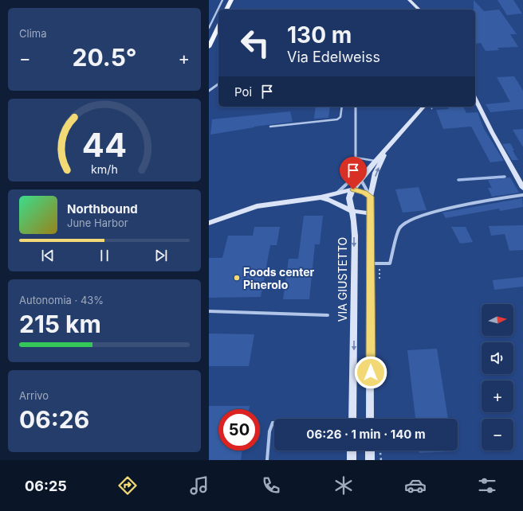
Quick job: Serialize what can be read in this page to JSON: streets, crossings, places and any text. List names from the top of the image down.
{
  "streets": {
    "main road": ["VIA GIUSTETTO"]
  },
  "places": ["Foods center Pinerolo"],
  "north": "right",
  "page": {
    "tile": [
      "Clima",
      ["Autonomia · 43%", "215 km"],
      ["Arrivo", "06:26"]
    ],
    "turn": ["130 m", "Via Edelweiss"],
    "heat": ["−", "20.5°", "+"],
    "then": "Poi",
    "song": ["Northbound", "June Harbor"],
    "map_buttons": ["+", "−"],
    "limit": "50",
    "trip": "06:26 · 1 min · 140 m",
    "tabs": "06:25",
    "gauge": ["44", "km/h"]
  }
}
